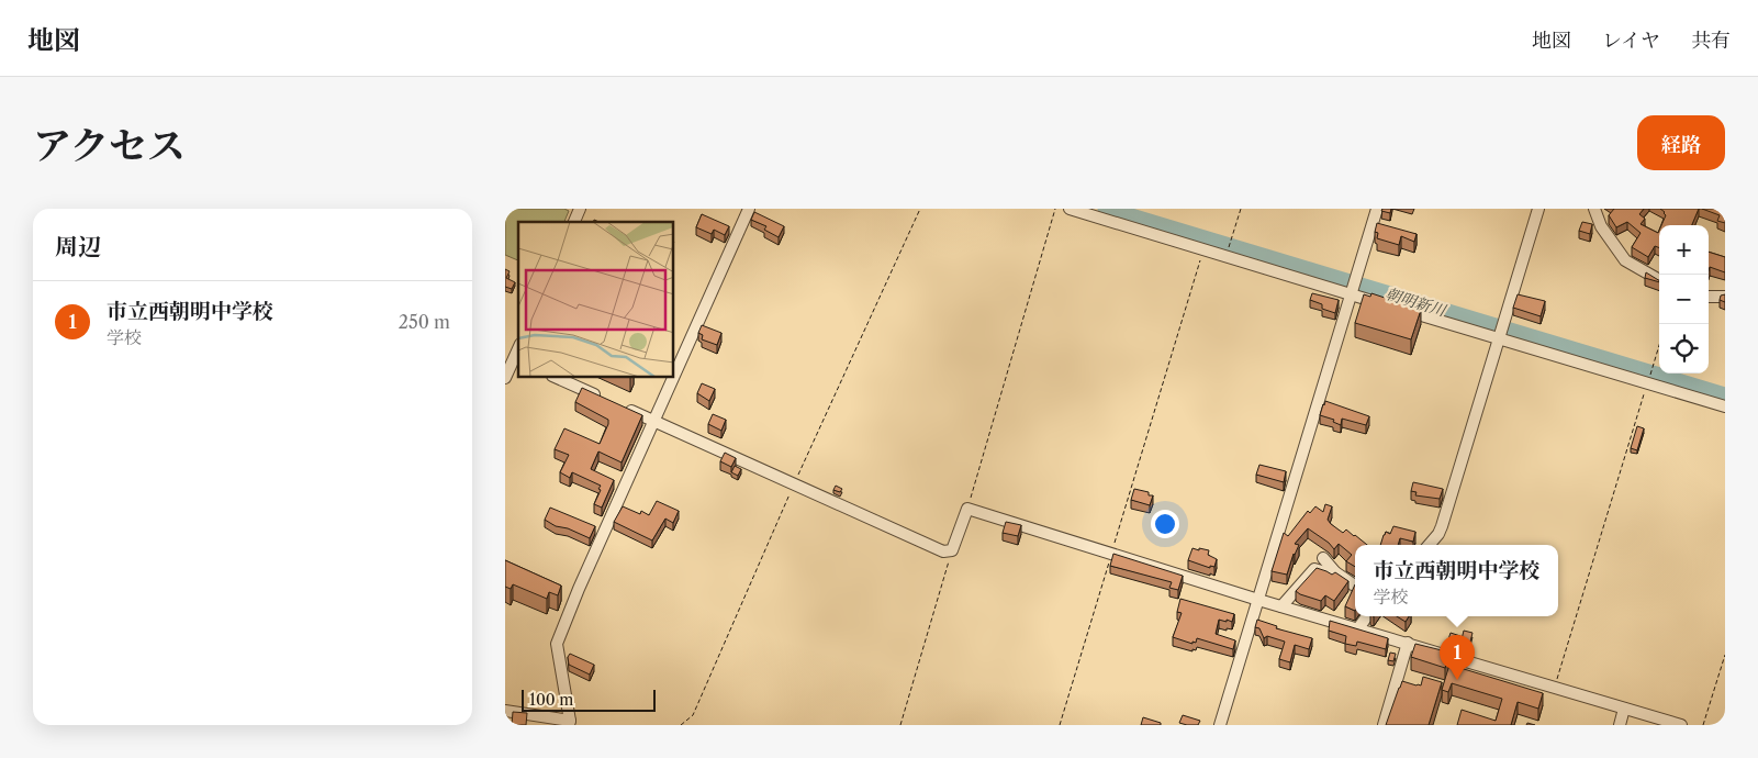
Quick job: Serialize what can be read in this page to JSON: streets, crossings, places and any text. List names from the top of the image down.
{
  "water": ["朝明新川"],
  "scale_bar": "100 m",
  "page": {
    "header": "地図",
    "nav": ["地図", "レイヤ", "共有"],
    "title": "アクセス",
    "buttons": "経路",
    "heading": "周辺",
    "map_buttons": ["+", "−"],
    "list": [
      {
        "mark": "1",
        "name": "市立西朝明中学校",
        "note": "学校",
        "value": "250 m"
      }
    ],
    "popup": ["市立西朝明中学校", "学校"],
    "pins": "1",
    "scale": "100 m"
  }
}
